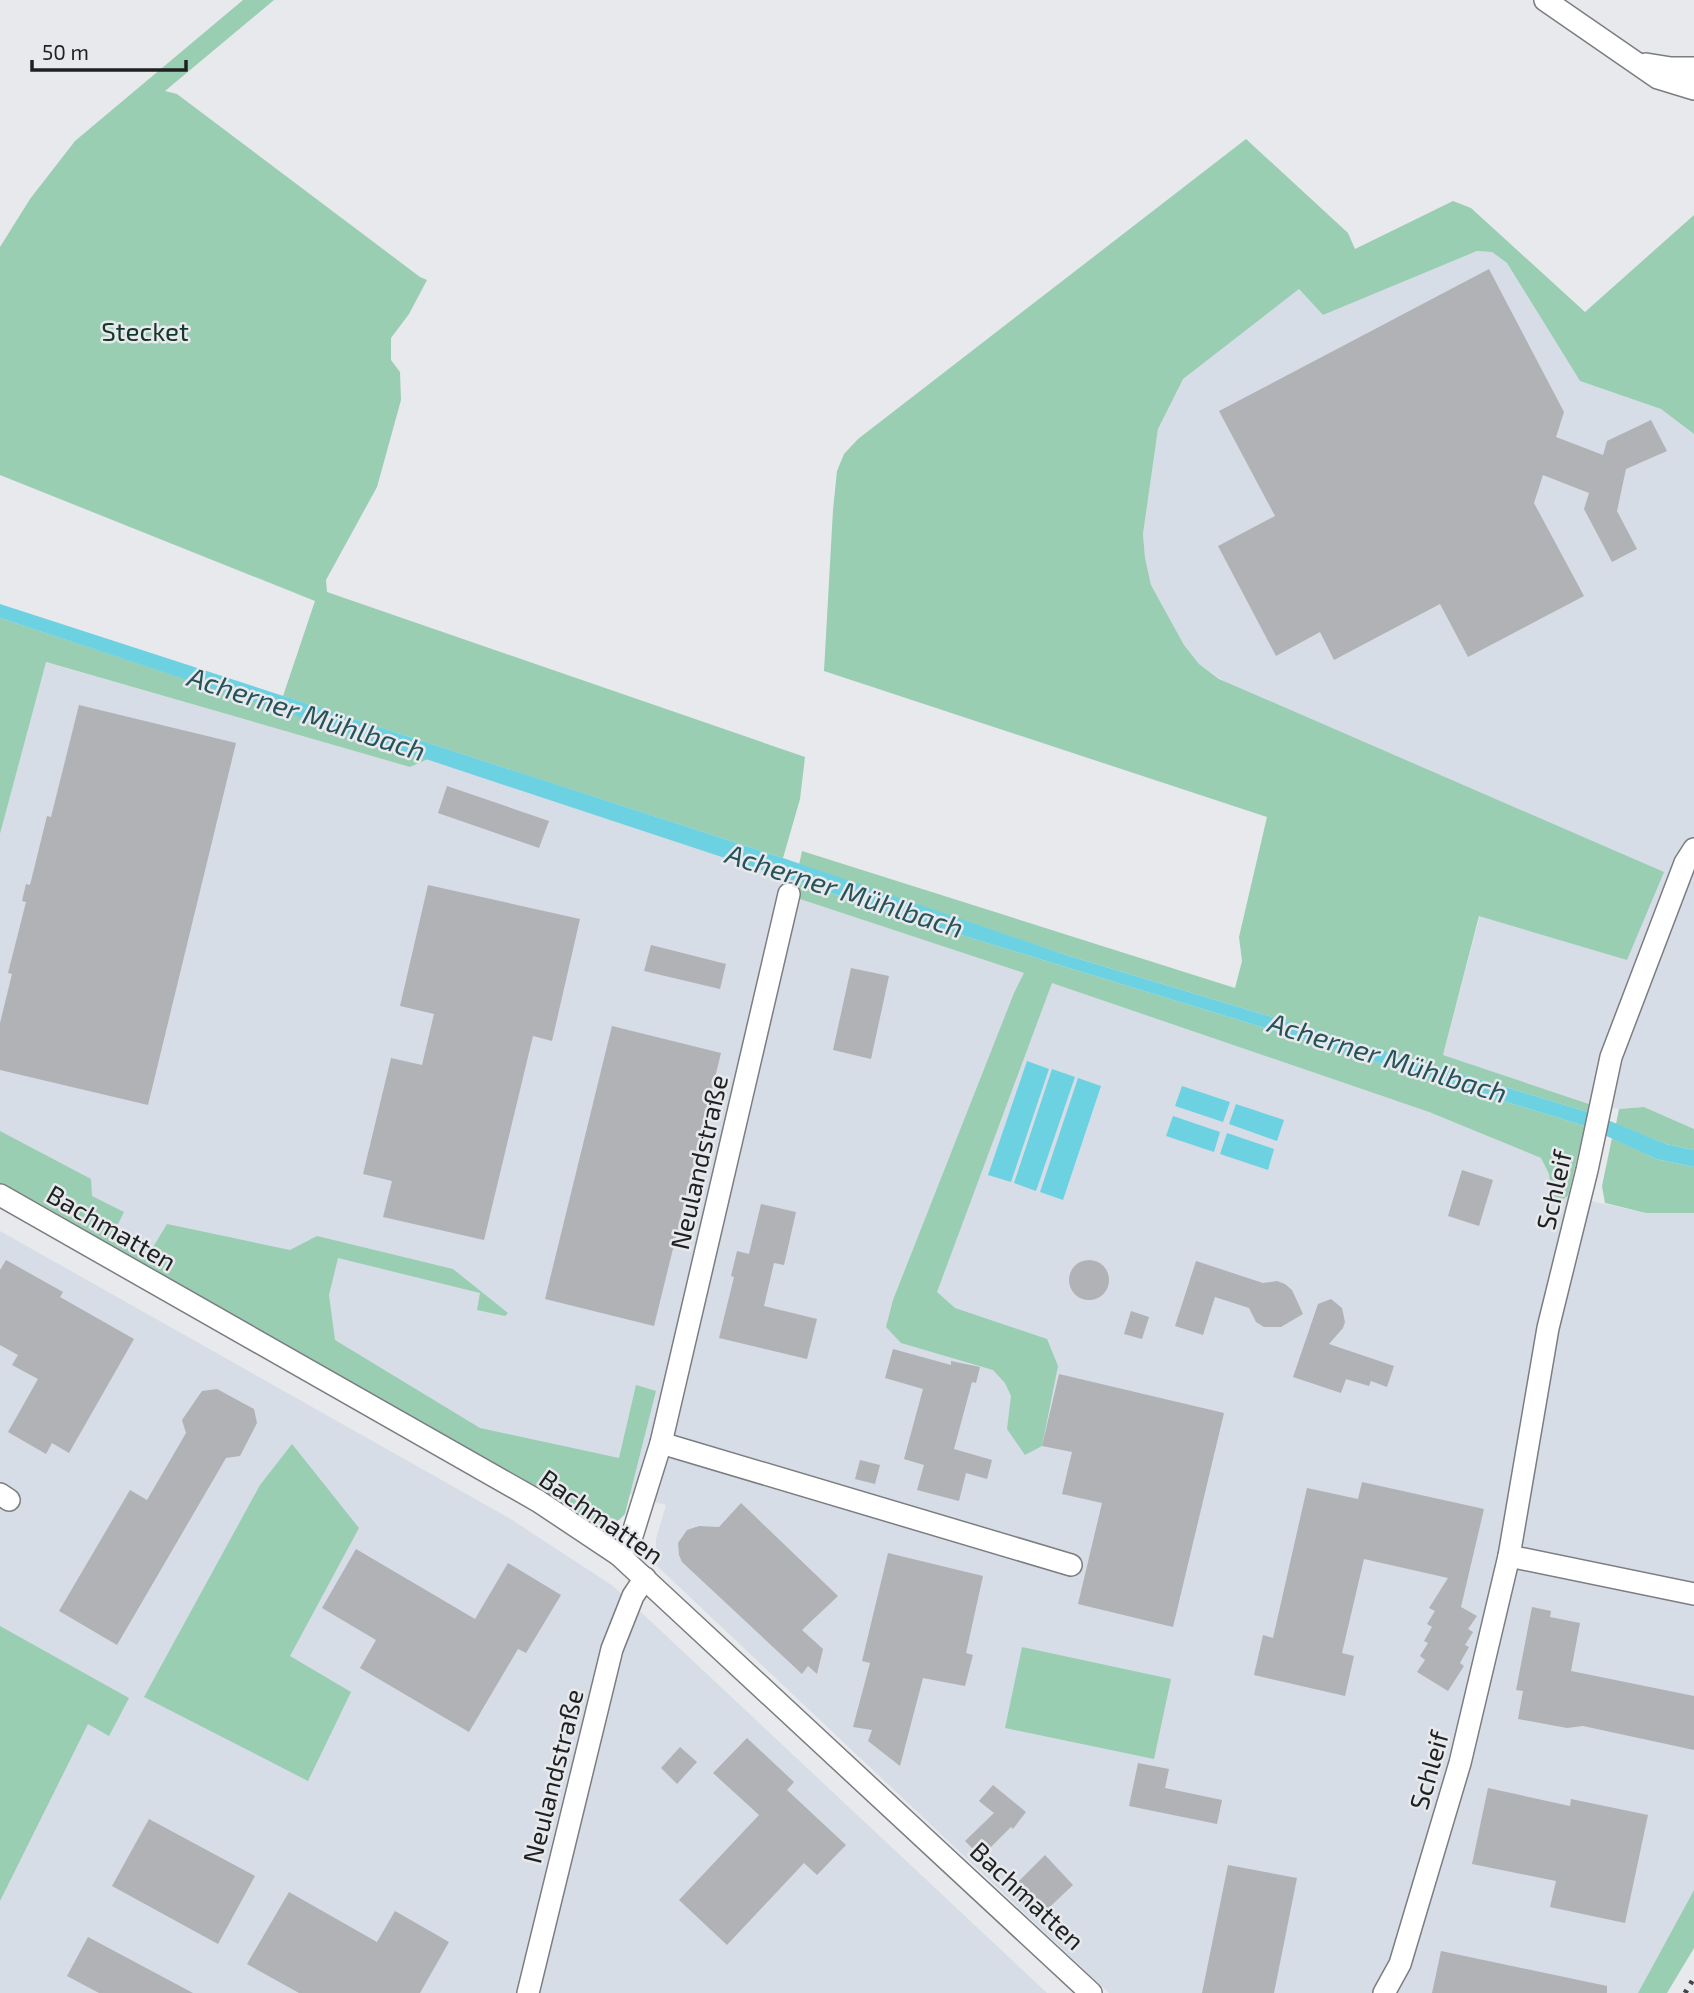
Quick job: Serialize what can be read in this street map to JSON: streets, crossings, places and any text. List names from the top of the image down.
{
  "streets": {
    "street": ["Neulandstraße", "Schleif", "Bachmatten"]
  },
  "crossings": [
    ["Neulandstraße", "Bachmatten"]
  ],
  "water": ["Acherner Mühlbach"],
  "parks": ["Stecket"],
  "scale_bar": "50 m"
}
